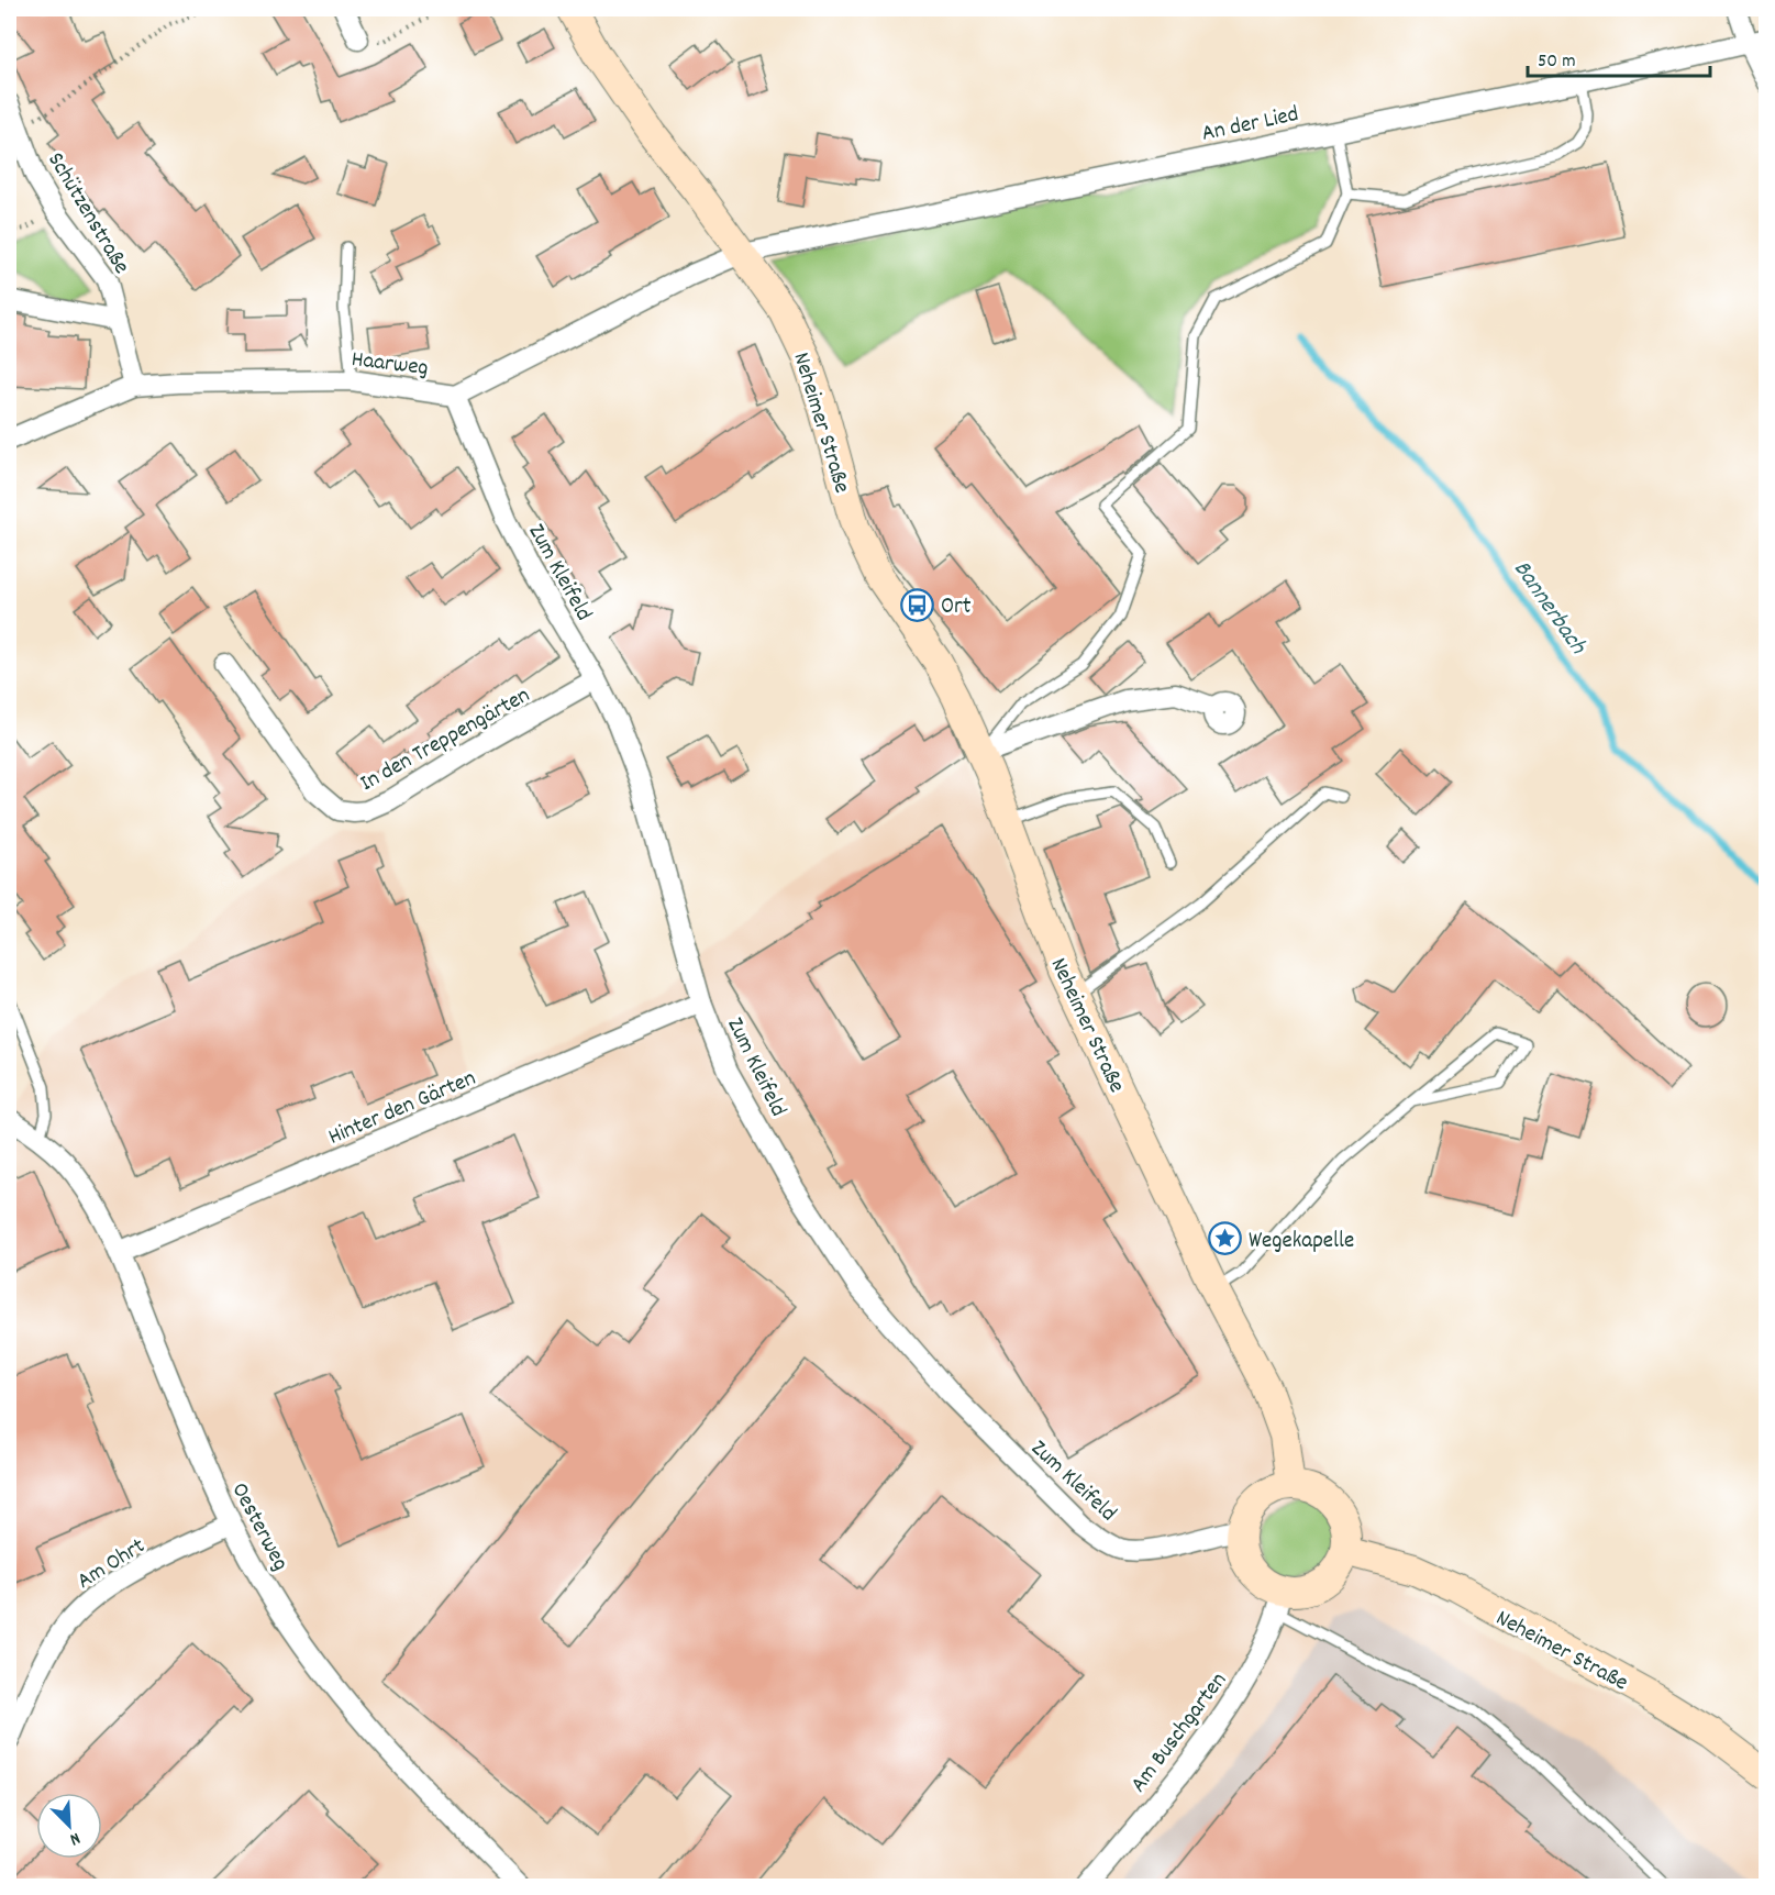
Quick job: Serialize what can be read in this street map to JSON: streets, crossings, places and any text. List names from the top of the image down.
{
  "streets": {
    "main road": ["Neheimer Straße"],
    "street": [
      "An der Lied",
      "Schützenstraße",
      "Haarweg",
      "Zum Kleifeld",
      "In den Treppengärten",
      "Hinter den Gärten",
      "Oesterweg",
      "Am Ohrt",
      "Am Buschgarten"
    ]
  },
  "crossings": [
    ["An der Lied", "Haarweg"],
    ["An der Lied", "Neheimer Straße"],
    ["Schützenstraße", "Haarweg"],
    ["Haarweg", "Neheimer Straße"],
    ["Haarweg", "Zum Kleifeld"],
    ["Neheimer Straße", "Zum Kleifeld"],
    ["Neheimer Straße", "Am Buschgarten"],
    ["Zum Kleifeld", "In den Treppengärten"],
    ["Zum Kleifeld", "Hinter den Gärten"],
    ["Zum Kleifeld", "Am Buschgarten"],
    ["Hinter den Gärten", "Oesterweg"],
    ["Oesterweg", "Am Ohrt"]
  ],
  "water": ["Bannerbach"],
  "places": {
    "bus stop": ["Ort"],
    "place": ["Wegekapelle"]
  },
  "scale_bar": "50 m",
  "north": "bottom right"
}
